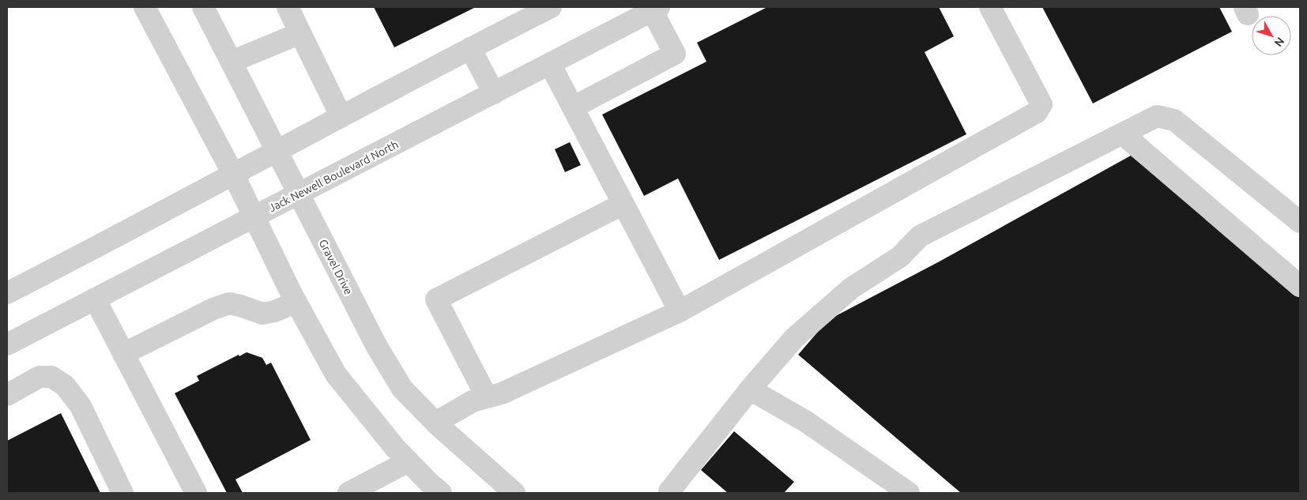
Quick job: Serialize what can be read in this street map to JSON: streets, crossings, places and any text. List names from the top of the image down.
{
  "streets": {
    "street": ["Jack Newell Boulevard North", "Gravel Drive"]
  },
  "crossings": [
    ["Jack Newell Boulevard North", "Gravel Drive"]
  ],
  "north": "bottom right"
}
